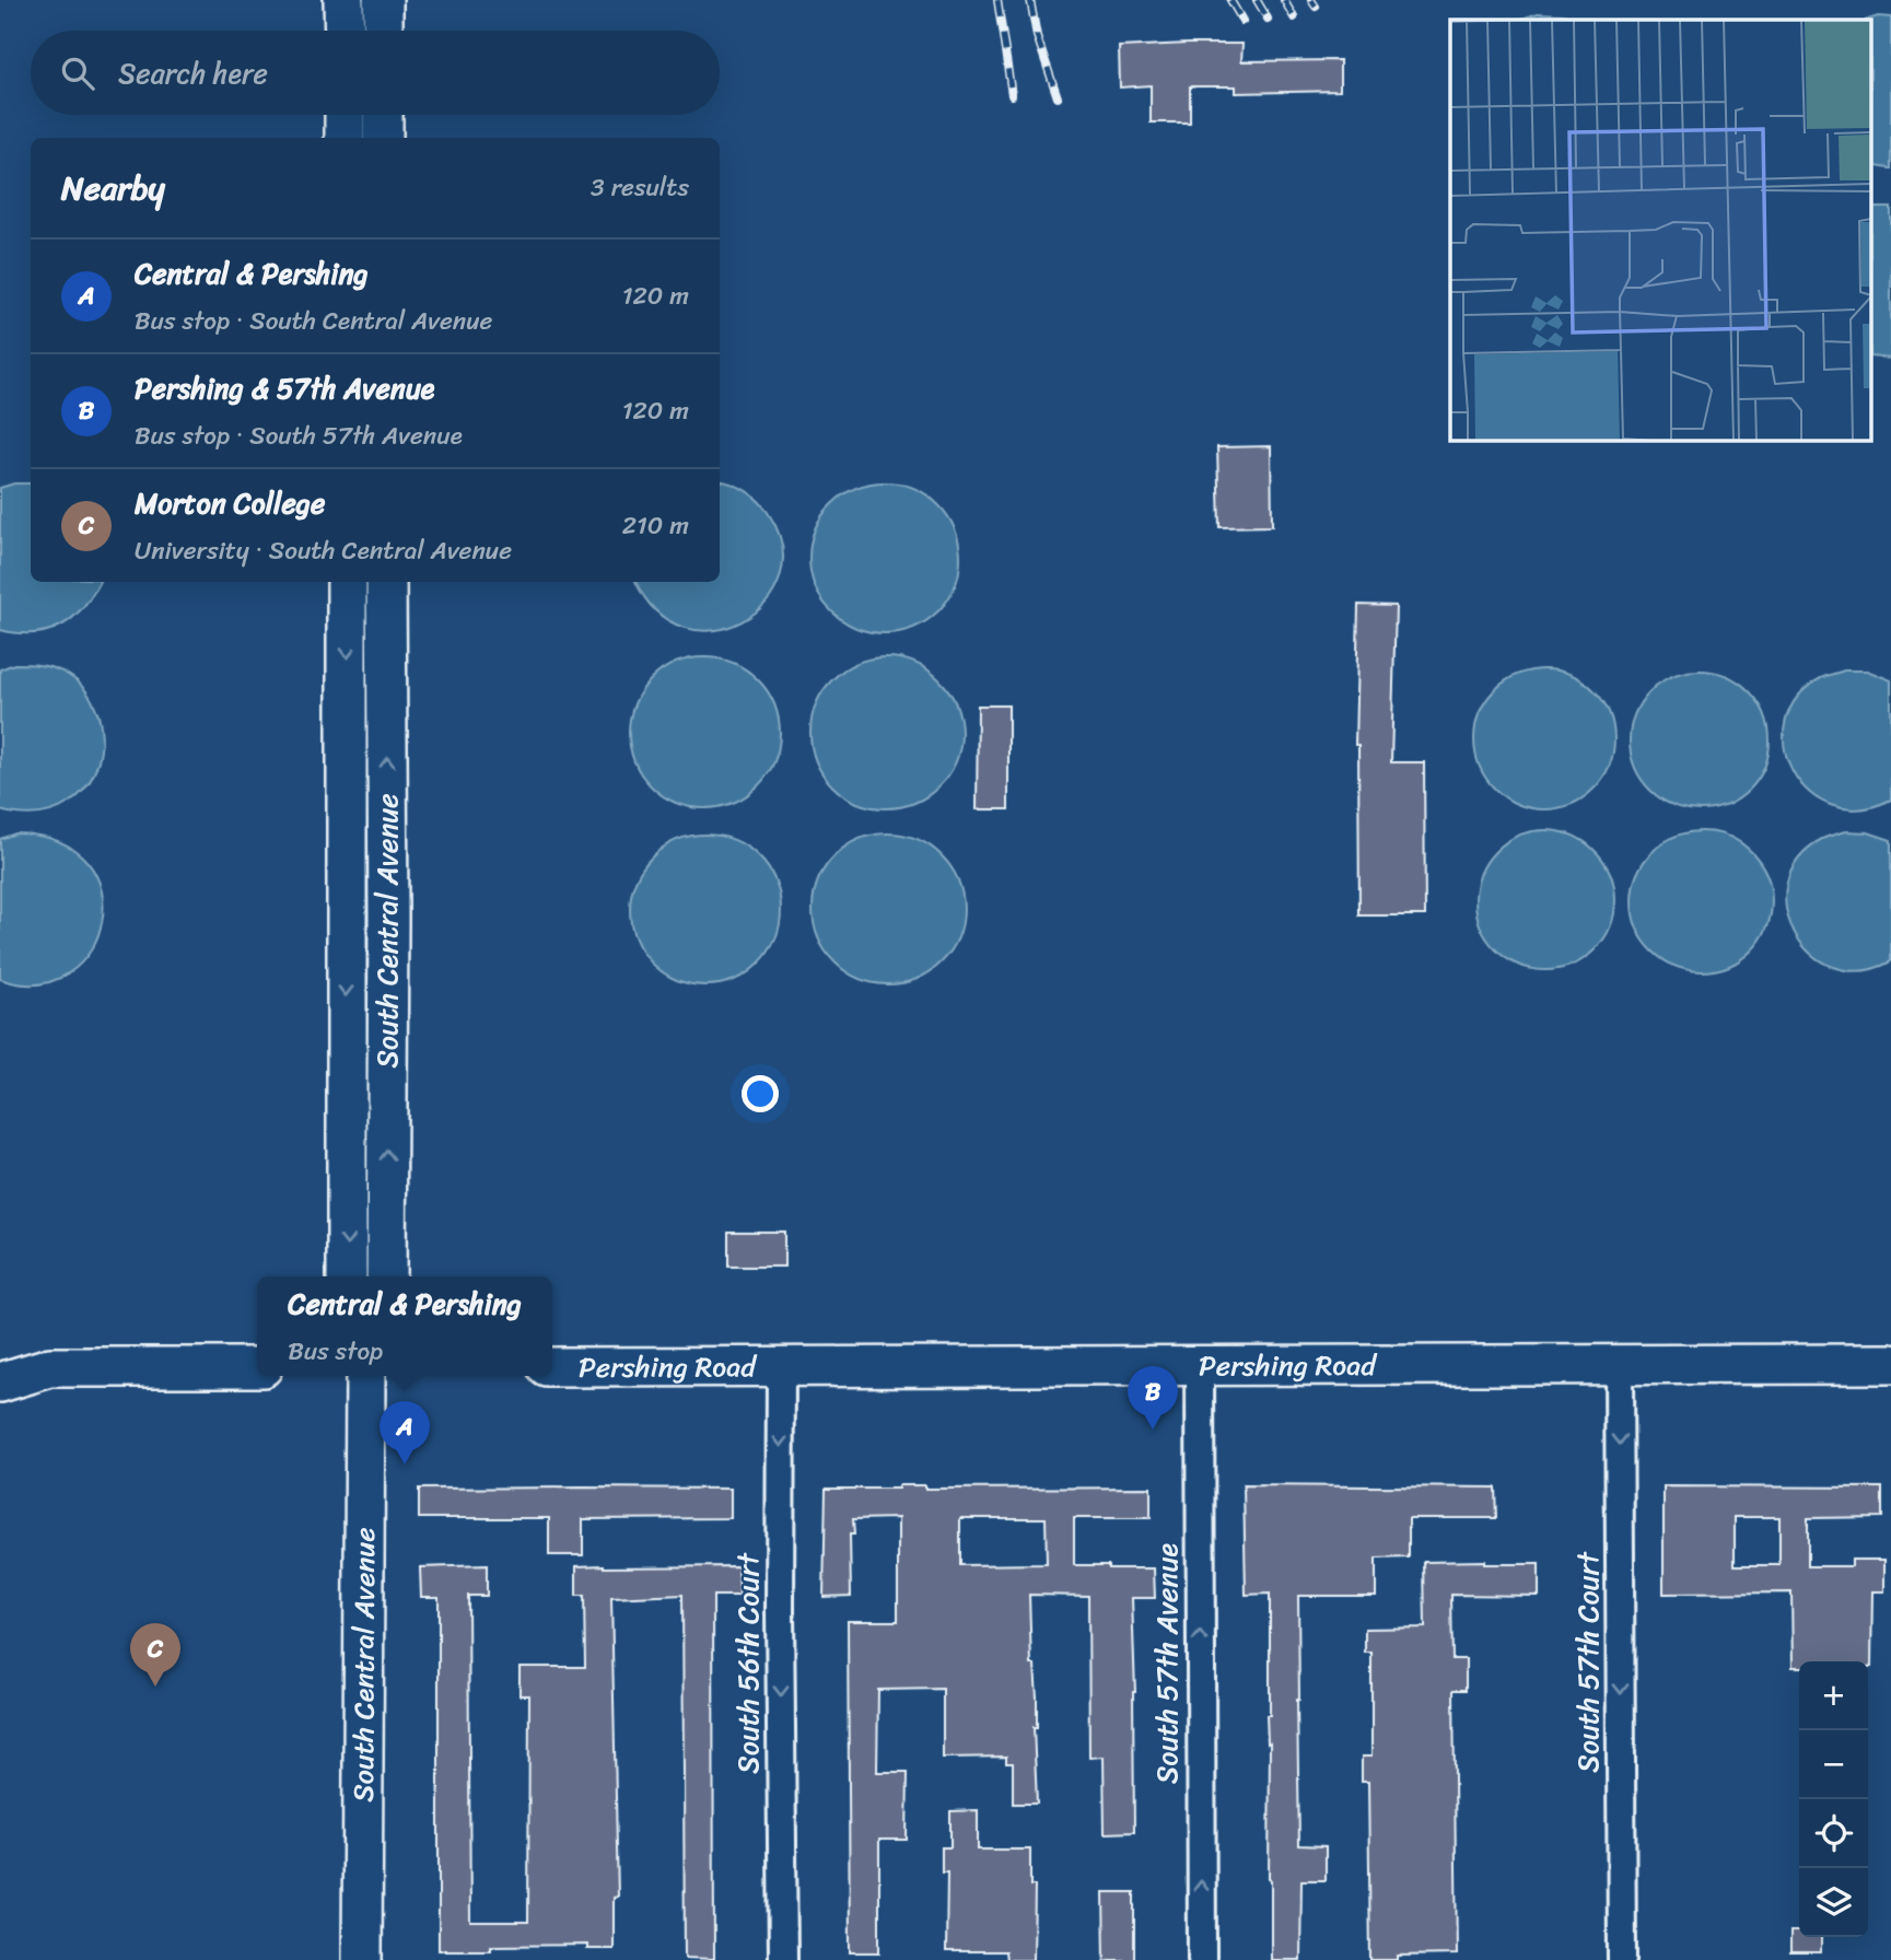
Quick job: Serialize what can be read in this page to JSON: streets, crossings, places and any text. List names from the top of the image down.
{
  "streets": {
    "main road": ["South Central Avenue", "Pershing Road"],
    "street": ["South 57th Court", "South 56th Court", "South 57th Avenue"]
  },
  "crossings": [
    ["Pershing Road", "South 57th Court"],
    ["Pershing Road", "South 56th Court"],
    ["Pershing Road", "South 57th Avenue"]
  ],
  "one_way": ["South 57th Court", "South 56th Court", "South 57th Avenue"],
  "page": {
    "search": "Search here",
    "heading": ["Nearby", "3 results"],
    "list": [
      {
        "mark": "A",
        "name": "Central & Pershing",
        "note": "Bus stop · South Central Avenue",
        "value": "120 m"
      },
      {
        "mark": "B",
        "name": "Pershing & 57th Avenue",
        "note": "Bus stop · South 57th Avenue",
        "value": "120 m"
      },
      {
        "mark": "C",
        "name": "Morton College",
        "note": "University · South Central Avenue",
        "value": "210 m"
      }
    ],
    "popup": ["Central & Pershing", "Bus stop"],
    "pins": ["B", "A", "C"],
    "map_buttons": ["+", "−"]
  }
}
